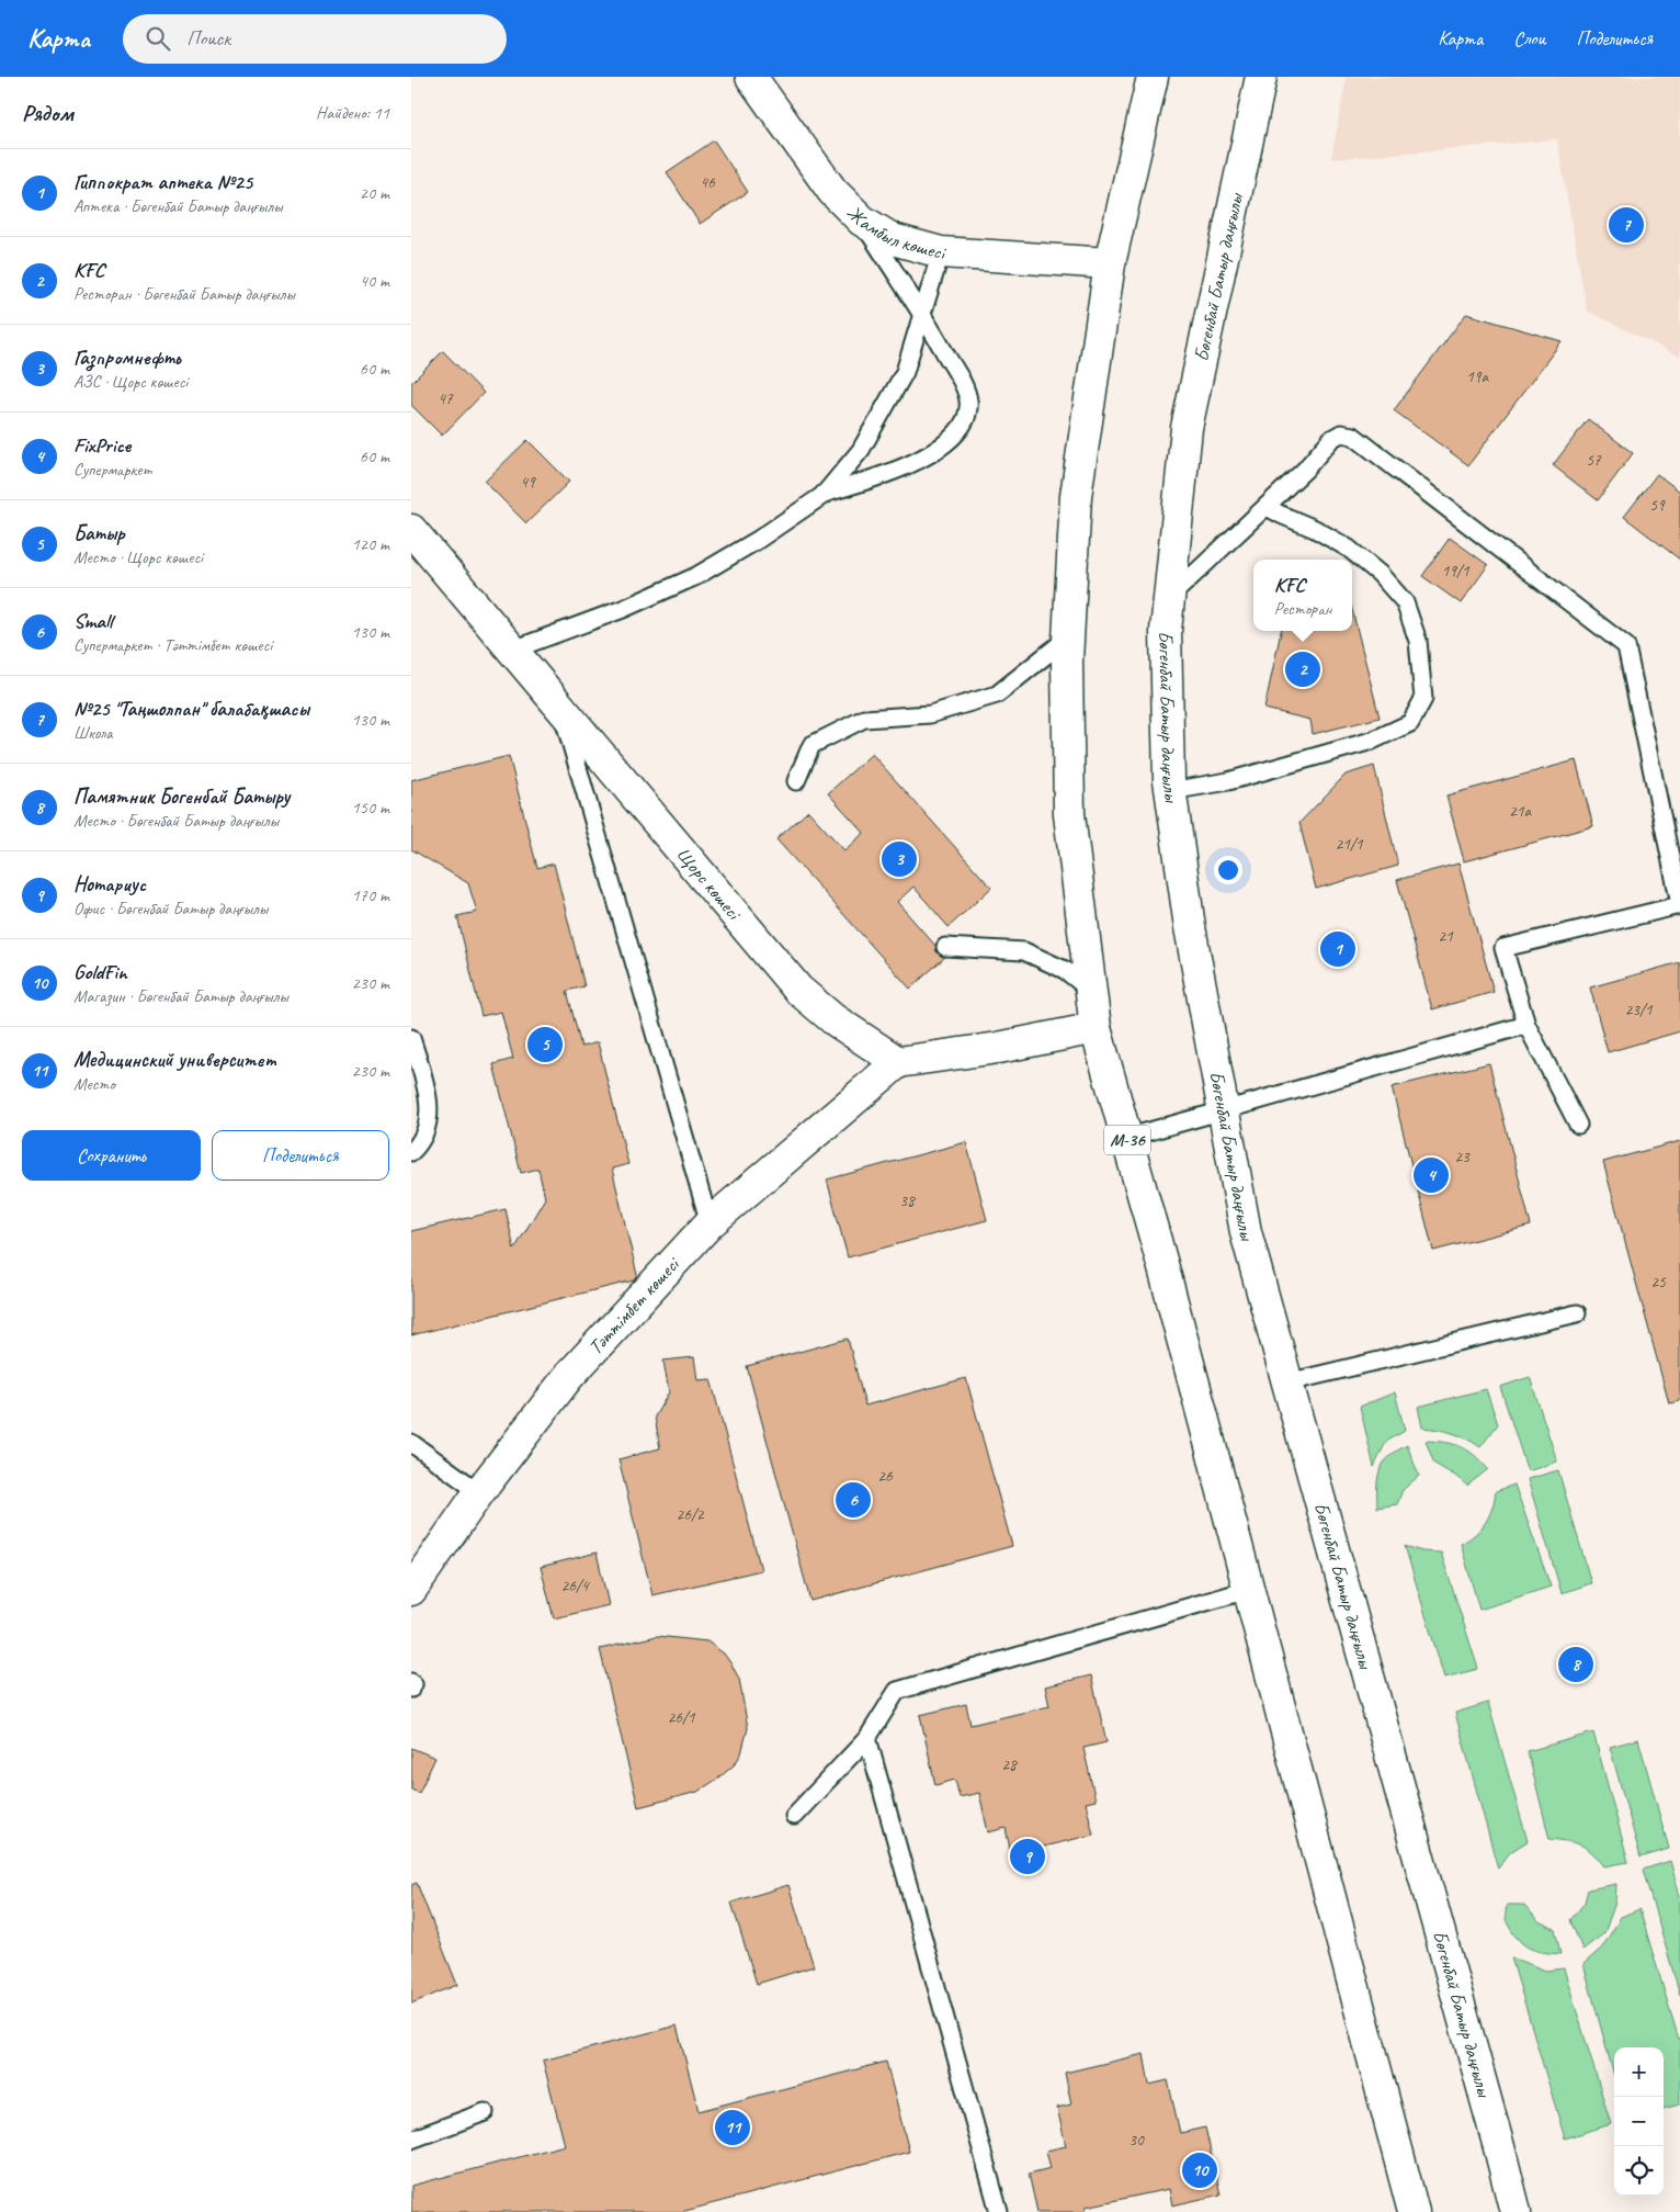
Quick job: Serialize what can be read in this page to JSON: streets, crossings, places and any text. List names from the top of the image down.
{
  "streets": {
    "main road": [
      "Жамбыл көшесі",
      "Бөгенбай Батыр даңғылы",
      "Щорс көшесі",
      "M-36",
      "Тәттімбет көшесі"
    ]
  },
  "crossings": [
    ["Жамбыл көшесі", "M-36"],
    ["Щорс көшесі", "Тәттімбет көшесі"]
  ],
  "house_numbers": [
    "46",
    "19а",
    "47",
    "57",
    "49",
    "59",
    "19/1",
    "21а",
    "21/1",
    "21",
    "23/1",
    "23",
    "38",
    "25",
    "26",
    "26/2",
    "26/4",
    "26/1",
    "28",
    "30"
  ],
  "page": {
    "header": "Карта",
    "search": "Поиск",
    "nav": ["Карта", "Слои", "Поделиться"],
    "heading": ["Рядом", "Найдено: 11"],
    "list": [
      {
        "mark": "1",
        "name": "Гиппократ аптека №25",
        "note": "Аптека · Бөгенбай Батыр даңғылы",
        "value": "20 m"
      },
      {
        "mark": "2",
        "name": "KFC",
        "note": "Ресторан · Бөгенбай Батыр даңғылы",
        "value": "40 m"
      },
      {
        "mark": "3",
        "name": "Газпромнефть",
        "note": "АЗС · Щорс көшесі",
        "value": "60 m"
      },
      {
        "mark": "4",
        "name": "FixPrice",
        "note": "Супермаркет",
        "value": "60 m"
      },
      {
        "mark": "5",
        "name": "Батыр",
        "note": "Место · Щорс көшесі",
        "value": "120 m"
      },
      {
        "mark": "6",
        "name": "Small",
        "note": "Супермаркет · Тәттімбет көшесі",
        "value": "130 m"
      },
      {
        "mark": "7",
        "name": "№25 \"Таңшолпан\" балабақшасы",
        "note": "Школа",
        "value": "130 m"
      },
      {
        "mark": "8",
        "name": "Памятник Богенбай Батыру",
        "note": "Место · Бөгенбай Батыр даңғылы",
        "value": "150 m"
      },
      {
        "mark": "9",
        "name": "Нотариус",
        "note": "Офис · Бөгенбай Батыр даңғылы",
        "value": "170 m"
      },
      {
        "mark": "10",
        "name": "GoldFin",
        "note": "Магазин · Бөгенбай Батыр даңғылы",
        "value": "230 m"
      },
      {
        "mark": "11",
        "name": "Медицинский университет",
        "note": "Место",
        "value": "230 m"
      }
    ],
    "pins": [
      "7",
      "2",
      "3",
      "1",
      "5",
      "4",
      "6",
      "8",
      "9",
      "11",
      "10"
    ],
    "popup": ["KFC", "Ресторан"],
    "buttons": ["Сохранить", "Поделиться"],
    "map_buttons": ["+", "−"]
  }
}
